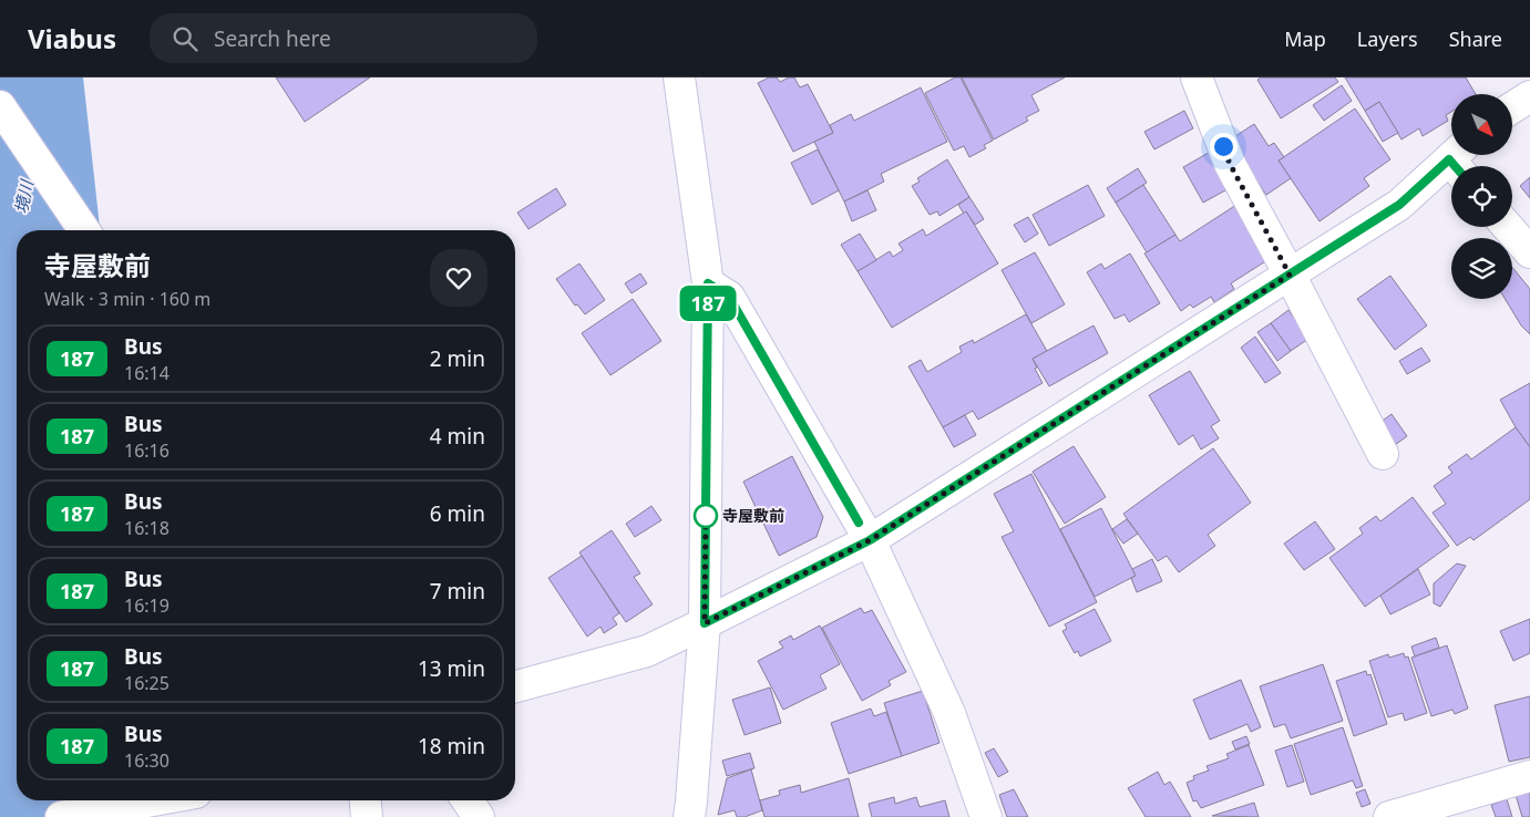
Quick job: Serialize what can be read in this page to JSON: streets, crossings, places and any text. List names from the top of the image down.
{
  "water": ["境川"],
  "places": ["寺屋敷前"],
  "lines": ["bus line 187"],
  "north": "bottom right",
  "page": {
    "header": "Viabus",
    "search": "Search here",
    "nav": ["Map", "Layers", "Share"],
    "on_map": "187",
    "heading": ["寺屋敷前", "Walk · 3 min · 160 m"],
    "list": [
      {
        "mark": "187",
        "name": "Bus",
        "note": "16:14",
        "value": "2 min"
      },
      {
        "mark": "187",
        "name": "Bus",
        "note": "16:16",
        "value": "4 min"
      },
      {
        "mark": "187",
        "name": "Bus",
        "note": "16:18",
        "value": "6 min"
      },
      {
        "mark": "187",
        "name": "Bus",
        "note": "16:19",
        "value": "7 min"
      },
      {
        "mark": "187",
        "name": "Bus",
        "note": "16:25",
        "value": "13 min"
      },
      {
        "mark": "187",
        "name": "Bus",
        "note": "16:30",
        "value": "18 min"
      }
    ]
  }
}
